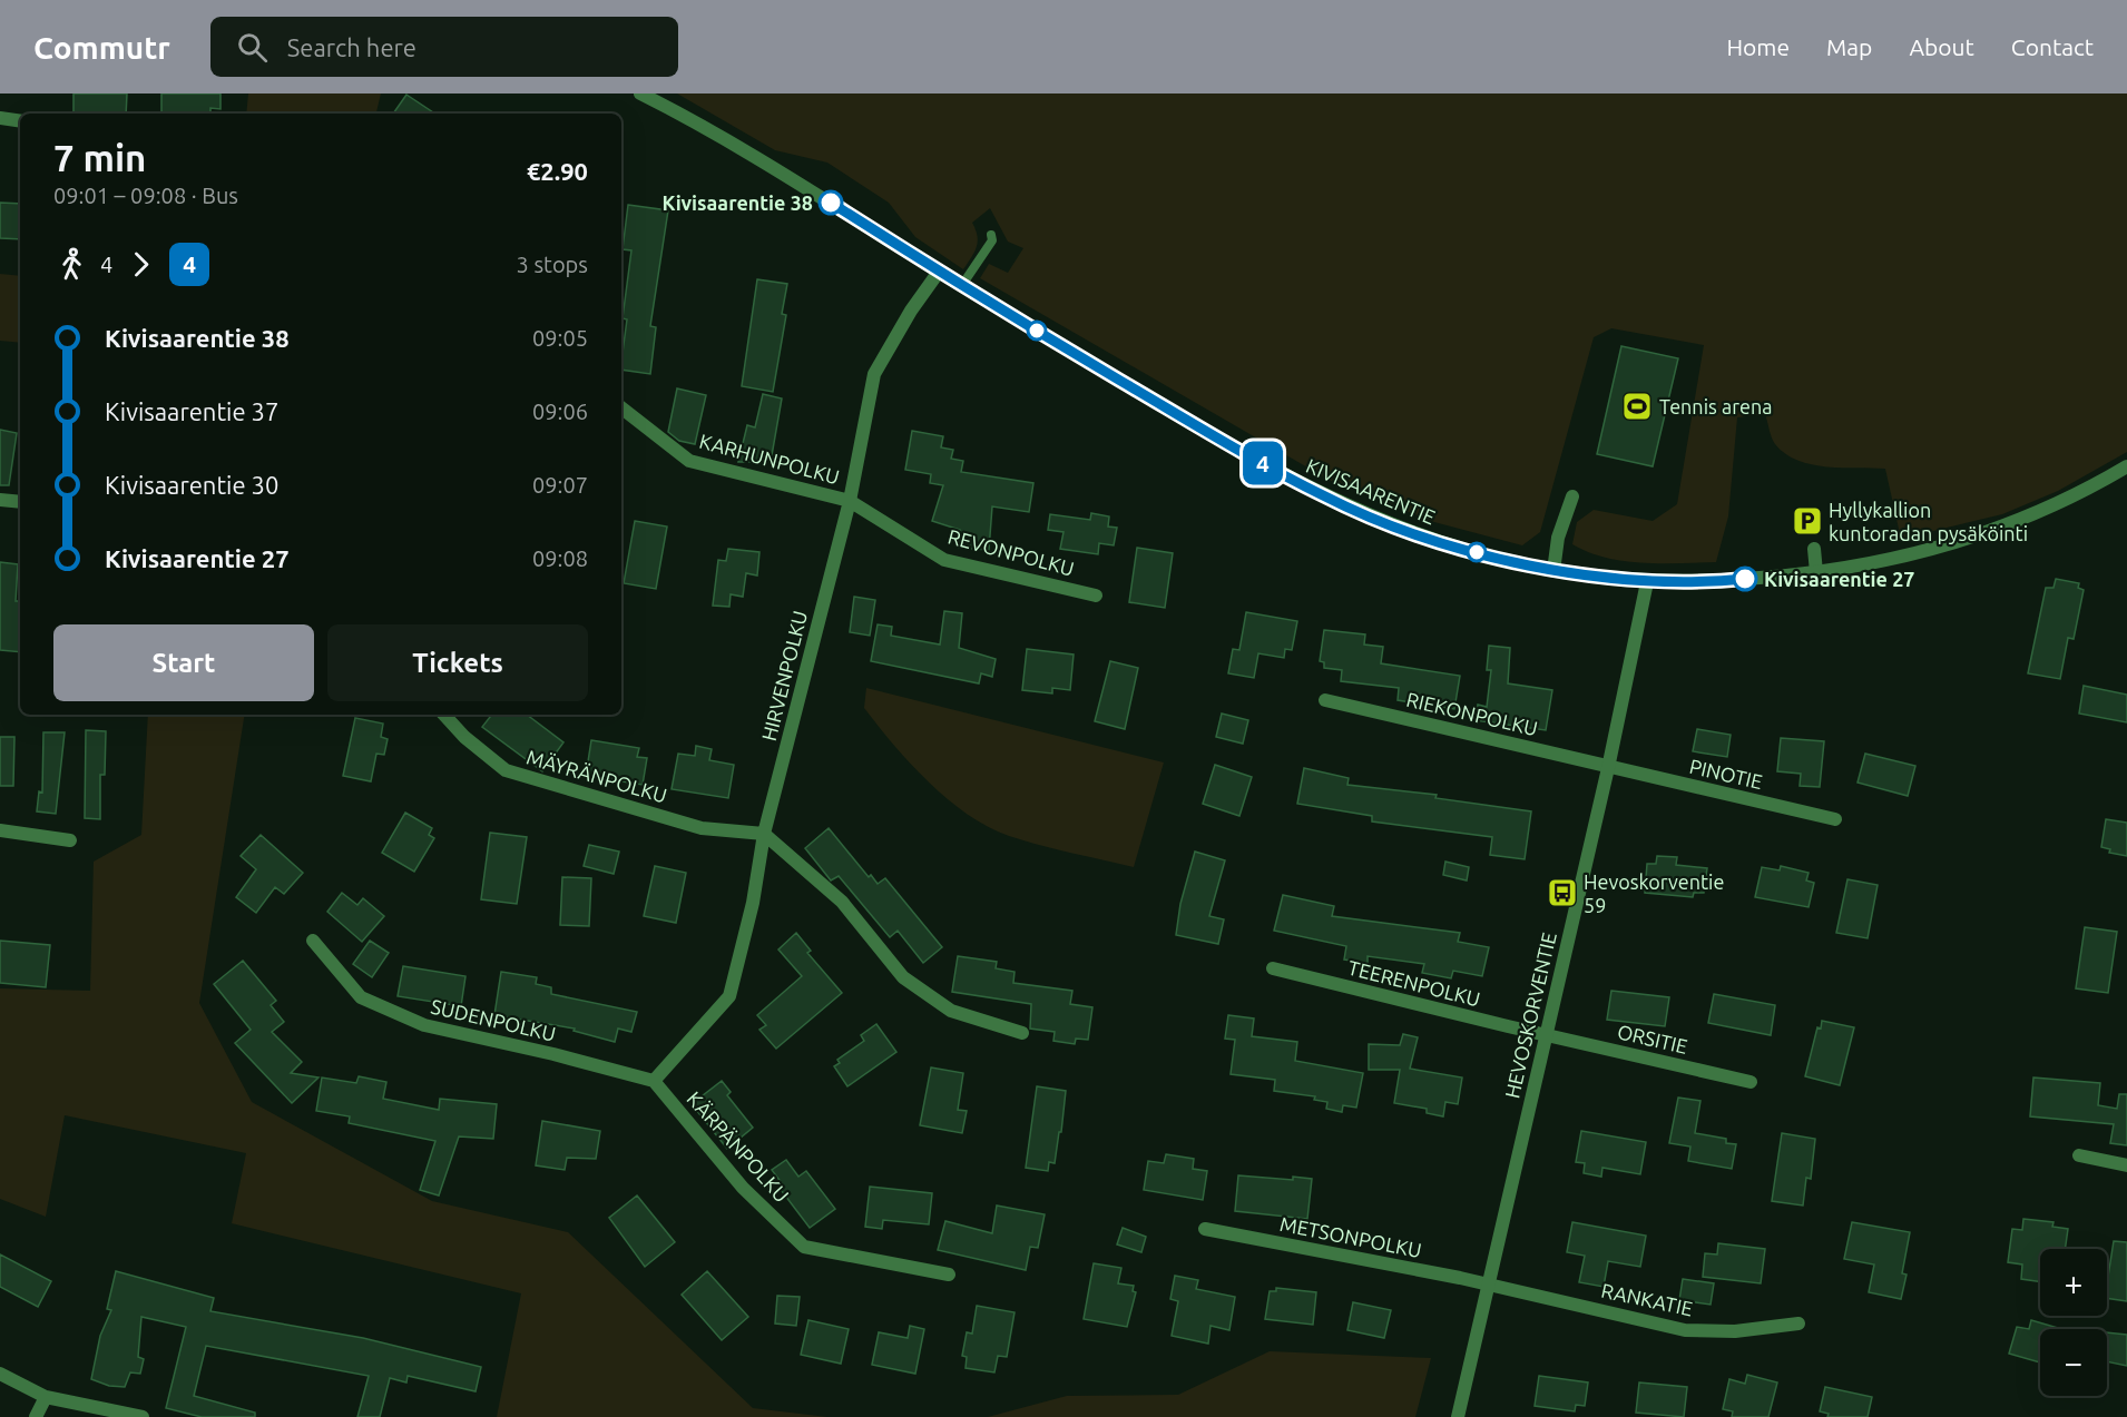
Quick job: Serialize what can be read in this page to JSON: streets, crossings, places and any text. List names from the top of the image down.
{
  "streets": {
    "street": [
      "KARHUNPOLKU",
      "KIVISAARENTIE",
      "REVONPOLKU",
      "HIRVENPOLKU",
      "RIEKONPOLKU",
      "PINOTIE",
      "MÄYRÄNPOLKU",
      "TEERENPOLKU",
      "HEVOSKORVENTIE",
      "SUDENPOLKU",
      "ORSITIE",
      "KÄRPÄNPOLKU",
      "METSONPOLKU",
      "RANKATIE"
    ]
  },
  "crossings": [
    ["KARHUNPOLKU", "REVONPOLKU"],
    ["KARHUNPOLKU", "HIRVENPOLKU"],
    ["KIVISAARENTIE", "HIRVENPOLKU"],
    ["KIVISAARENTIE", "HEVOSKORVENTIE"],
    ["REVONPOLKU", "HIRVENPOLKU"],
    ["HIRVENPOLKU", "MÄYRÄNPOLKU"],
    ["HIRVENPOLKU", "SUDENPOLKU"],
    ["HIRVENPOLKU", "KÄRPÄNPOLKU"],
    ["RIEKONPOLKU", "PINOTIE"],
    ["RIEKONPOLKU", "HEVOSKORVENTIE"],
    ["PINOTIE", "HEVOSKORVENTIE"],
    ["TEERENPOLKU", "HEVOSKORVENTIE"],
    ["TEERENPOLKU", "ORSITIE"],
    ["HEVOSKORVENTIE", "ORSITIE"],
    ["HEVOSKORVENTIE", "METSONPOLKU"],
    ["HEVOSKORVENTIE", "RANKATIE"],
    ["SUDENPOLKU", "KÄRPÄNPOLKU"],
    ["METSONPOLKU", "RANKATIE"]
  ],
  "places": {
    "other": ["Kivisaarentie 38", "Kivisaarentie 27"],
    "sports": ["Tennis arena"],
    "parking": ["Hyllykallion kuntoradan pysäköinti"],
    "bus stop": ["Hevoskorventie 59"]
  },
  "lines": ["bus line 4"],
  "page": {
    "header": "Commutr",
    "search": "Search here",
    "nav": [
      "Home",
      "Map",
      "About",
      "Contact"
    ],
    "on_map": "4",
    "heading": ["7 min", "09:01 – 09:08 · Bus", "€2.90"],
    "legs": ["4", "4", "3 stops"],
    "list": [
      {
        "name": "Kivisaarentie 38",
        "value": "09:05"
      },
      {
        "name": "Kivisaarentie 37",
        "value": "09:06"
      },
      {
        "name": "Kivisaarentie 30",
        "value": "09:07"
      },
      {
        "name": "Kivisaarentie 27",
        "value": "09:08"
      }
    ],
    "buttons": ["Start", "Tickets"],
    "map_buttons": ["+", "−"]
  }
}
